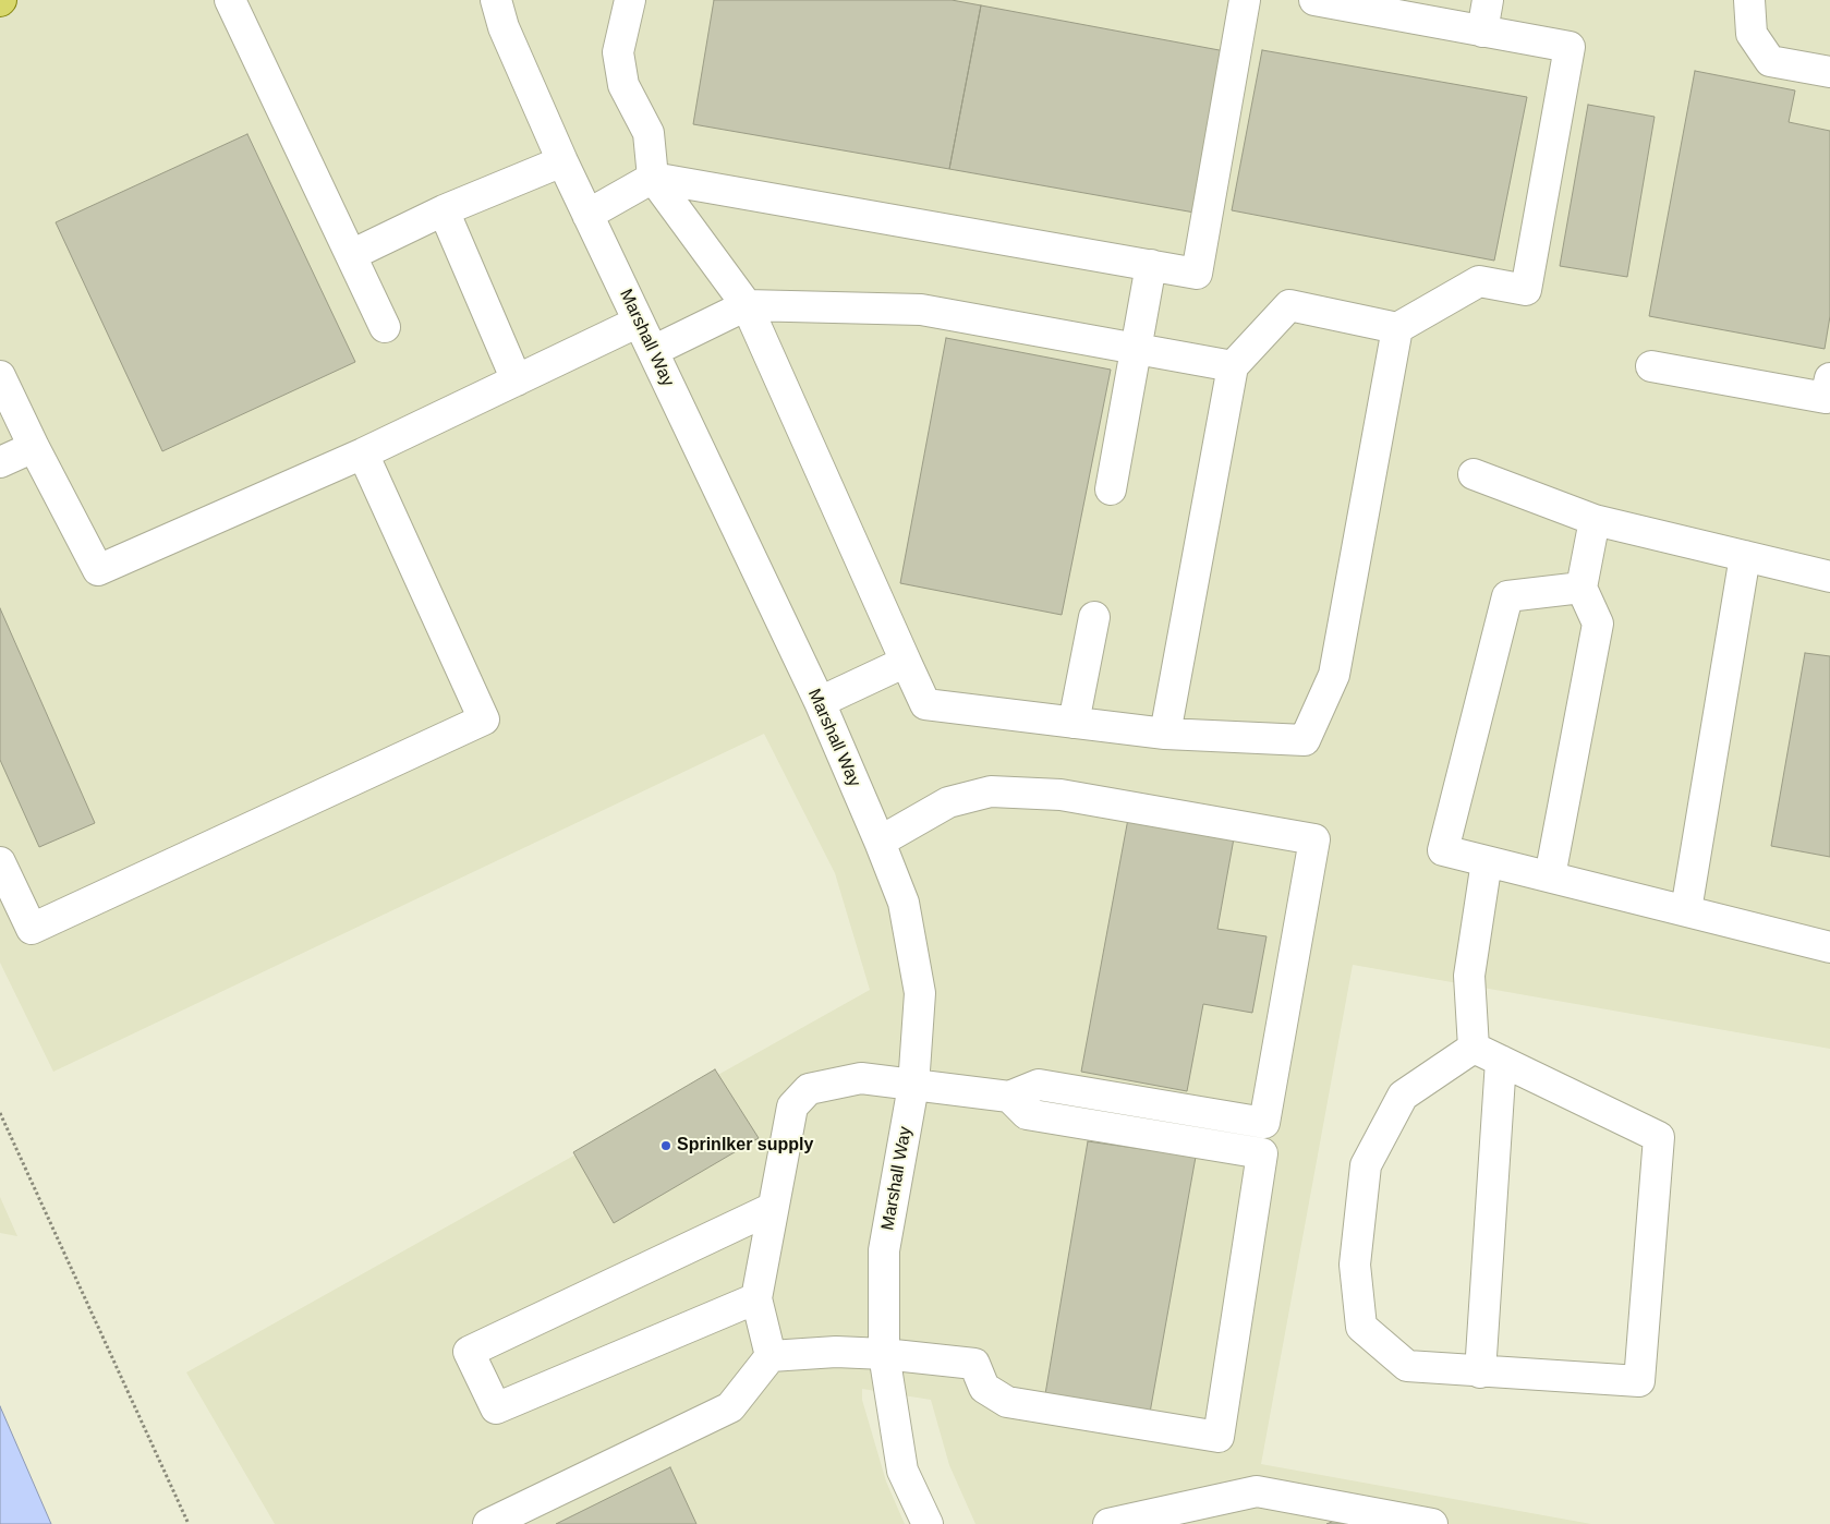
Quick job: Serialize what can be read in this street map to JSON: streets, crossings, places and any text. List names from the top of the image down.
{
  "streets": {
    "street": ["Marshall Way"]
  },
  "places": ["Sprinlker supply"]
}
